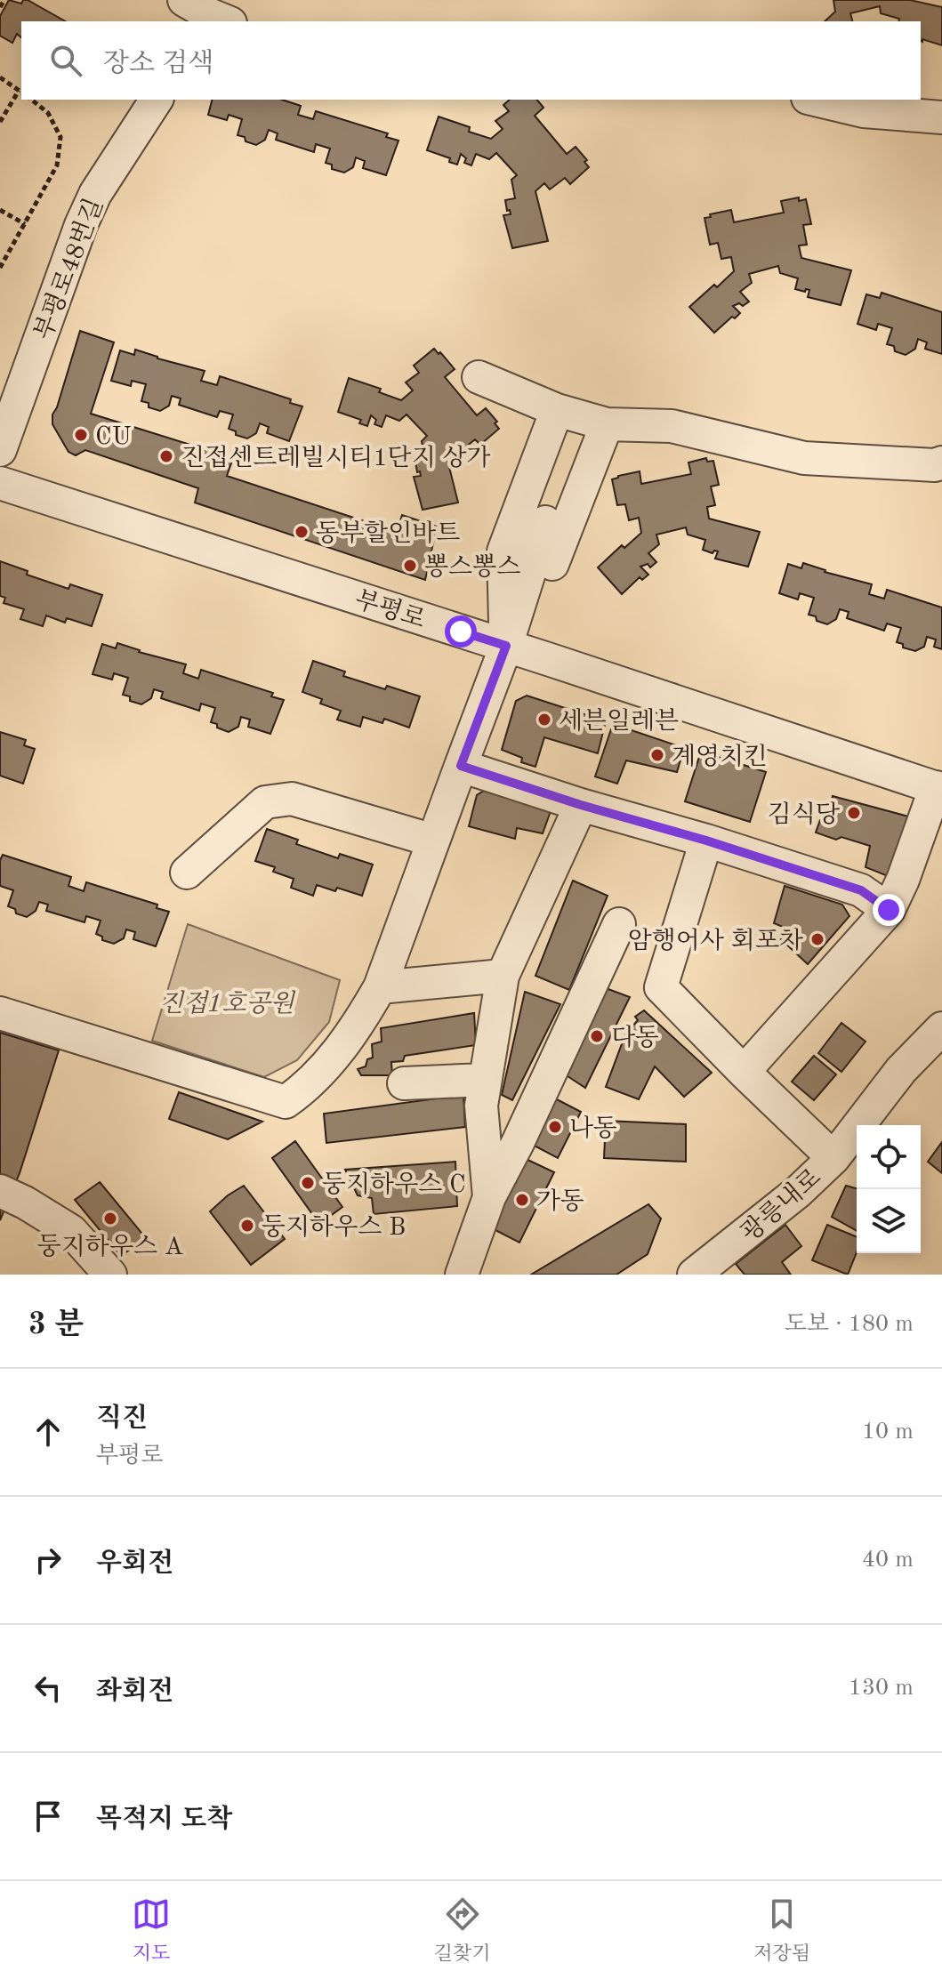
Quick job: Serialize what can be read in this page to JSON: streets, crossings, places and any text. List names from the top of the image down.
{
  "streets": {
    "street": ["부평로48번길", "부평로", "광릉내로"]
  },
  "parks": ["진접1호공원"],
  "places": [
    "CU",
    "진접센트레빌시티1단지 상가",
    "동부할인바트",
    "뽕스뽕스",
    "세븐일레븐",
    "계영치킨",
    "김식당",
    "암행어사 회포차",
    "다동",
    "나동",
    "둥지하우스 C",
    "가동",
    "둥지하우스 A",
    "둥지하우스 B"
  ],
  "page": {
    "search": "장소 검색",
    "heading": ["3 분", "도보 · 180 m"],
    "list": [
      ["직진", "부평로", "10 m"],
      ["우회전", "40 m"],
      ["좌회전", "130 m"],
      "목적지 도착"
    ],
    "nav": ["지도", "길찾기", "저장됨"]
  }
}
